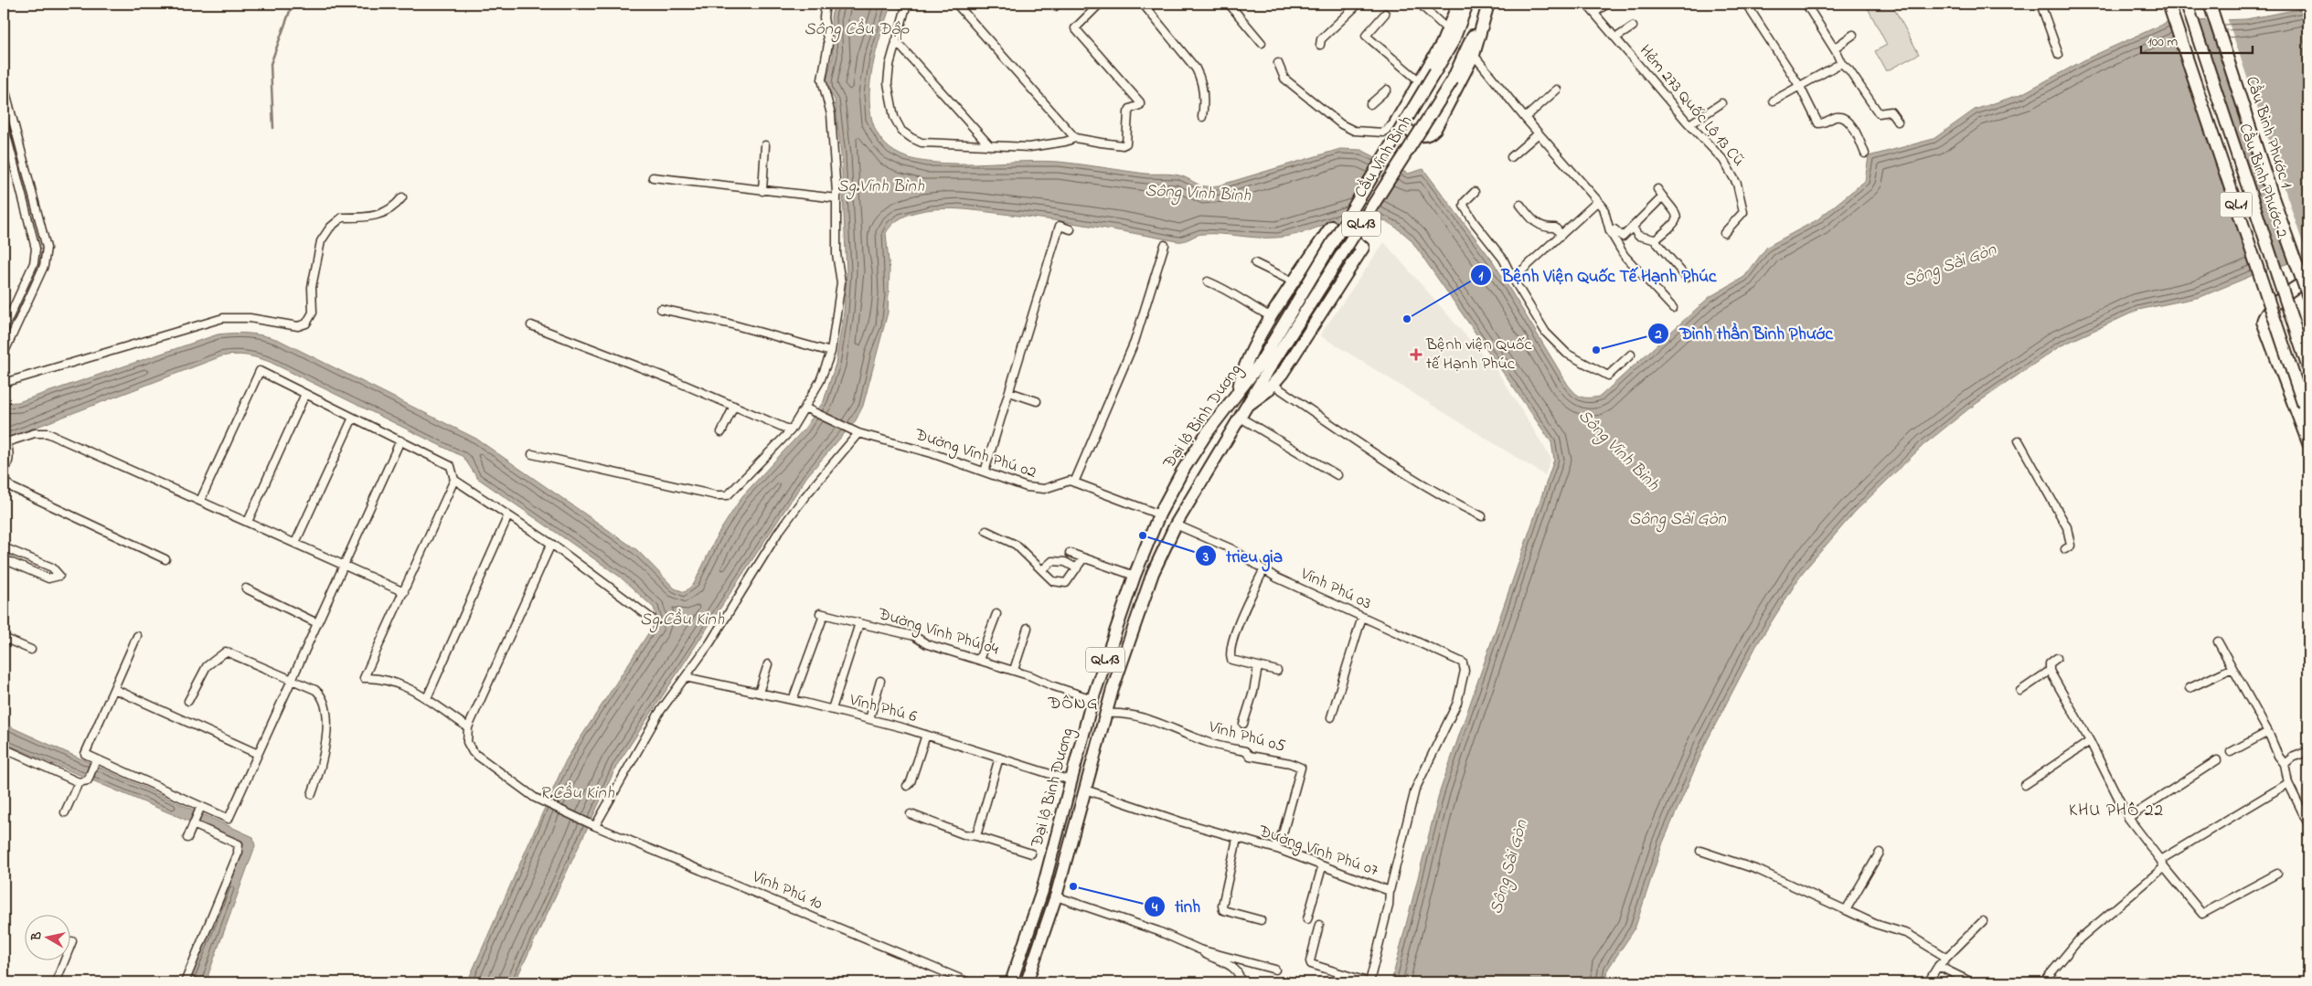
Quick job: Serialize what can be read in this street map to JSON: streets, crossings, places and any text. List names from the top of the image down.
{
  "streets": {
    "highway": [
      "Cầu Bình Phước 1",
      "Cầu Vĩnh Bình",
      "Cầu Bình Phước 2",
      "QL.1",
      "QL.13",
      "Đại lộ Bình Dương"
    ],
    "street": [
      "Hẻm 273 Quốc Lộ 13 Cũ",
      "Đường Vĩnh Phú 02",
      "Vĩnh Phú 03",
      "Đường Vĩnh Phú 04",
      "Vĩnh Phú 6",
      "Vĩnh Phú 05",
      "Đường Vĩnh Phú 07",
      "Vĩnh Phú 10"
    ]
  },
  "crossings": [
    ["Cầu Vĩnh Bình", "Đại lộ Bình Dương"],
    ["Cầu Bình Phước 2", "QL.1"],
    ["Đại lộ Bình Dương", "Đường Vĩnh Phú 02"],
    ["Đại lộ Bình Dương", "Vĩnh Phú 03"],
    ["Đại lộ Bình Dương", "Đường Vĩnh Phú 04"],
    ["Đại lộ Bình Dương", "Vĩnh Phú 6"],
    ["Đại lộ Bình Dương", "Vĩnh Phú 05"],
    ["Đại lộ Bình Dương", "Đường Vĩnh Phú 07"],
    ["Vĩnh Phú 03", "Đường Vĩnh Phú 07"],
    ["Đường Vĩnh Phú 04", "Vĩnh Phú 6"],
    ["Vĩnh Phú 05", "Đường Vĩnh Phú 07"]
  ],
  "districts": ["ĐÔNG", "KHU PHỐ 22"],
  "water": [
    "Sông Cầu Đập",
    "Sg.Vĩnh Bình",
    "Sông Vĩnh Bình",
    "Sông Sài Gòn",
    "Sg.Cầu Kinh",
    "R.Cầu Kinh"
  ],
  "places": {
    "other": [
      "Bệnh Viện Quốc Tế Hạnh Phúc",
      "Đình thần Bình Phước",
      "trieu gia",
      "tinh"
    ],
    "health": ["Bệnh viện Quốc tế Hạnh Phúc"]
  },
  "scale_bar": "100 m",
  "north": "left"
}
